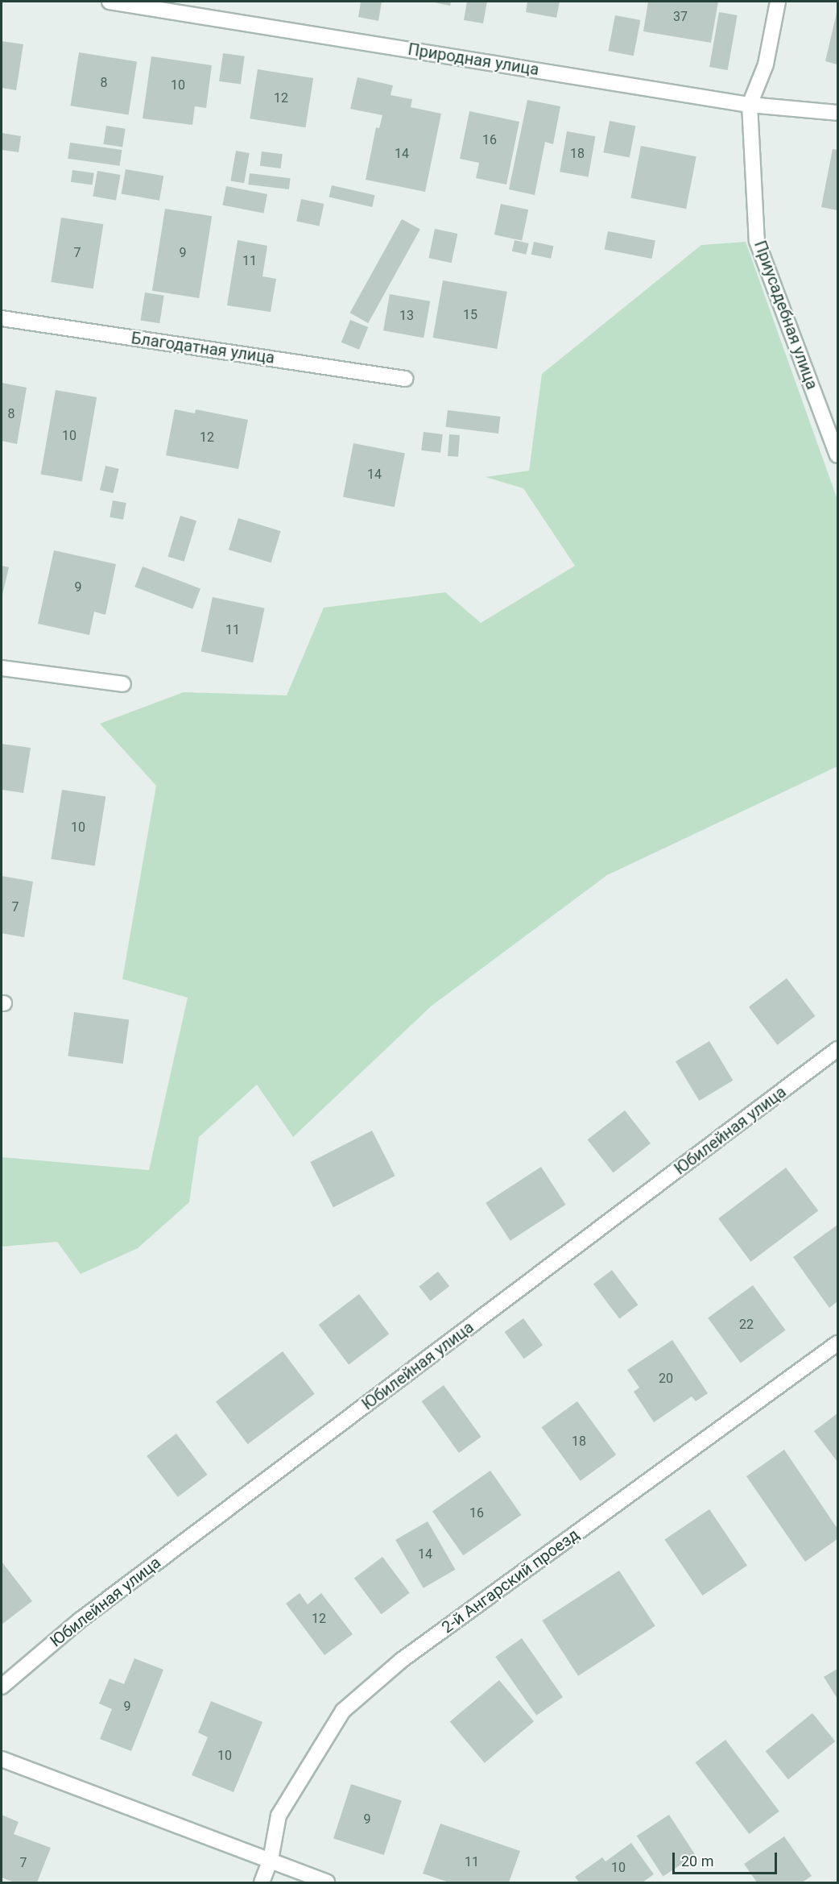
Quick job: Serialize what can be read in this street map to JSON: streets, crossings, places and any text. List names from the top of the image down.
{
  "streets": {
    "street": [
      "Природная улица",
      "Приусадебная улица",
      "Благодатная улица",
      "Юбилейная улица",
      "2-й Ангарский проезд"
    ]
  },
  "crossings": [
    ["Природная улица", "Приусадебная улица"]
  ],
  "house_numbers": [
    "37",
    "8",
    "10",
    "12",
    "16",
    "14",
    "18",
    "7",
    "9",
    "11",
    "15",
    "13",
    "8",
    "10",
    "12",
    "14",
    "9",
    "11",
    "10",
    "7",
    "22",
    "20",
    "18",
    "16",
    "14",
    "12",
    "9",
    "10",
    "9",
    "11",
    "7",
    "10"
  ],
  "scale_bar": "20 m"
}
